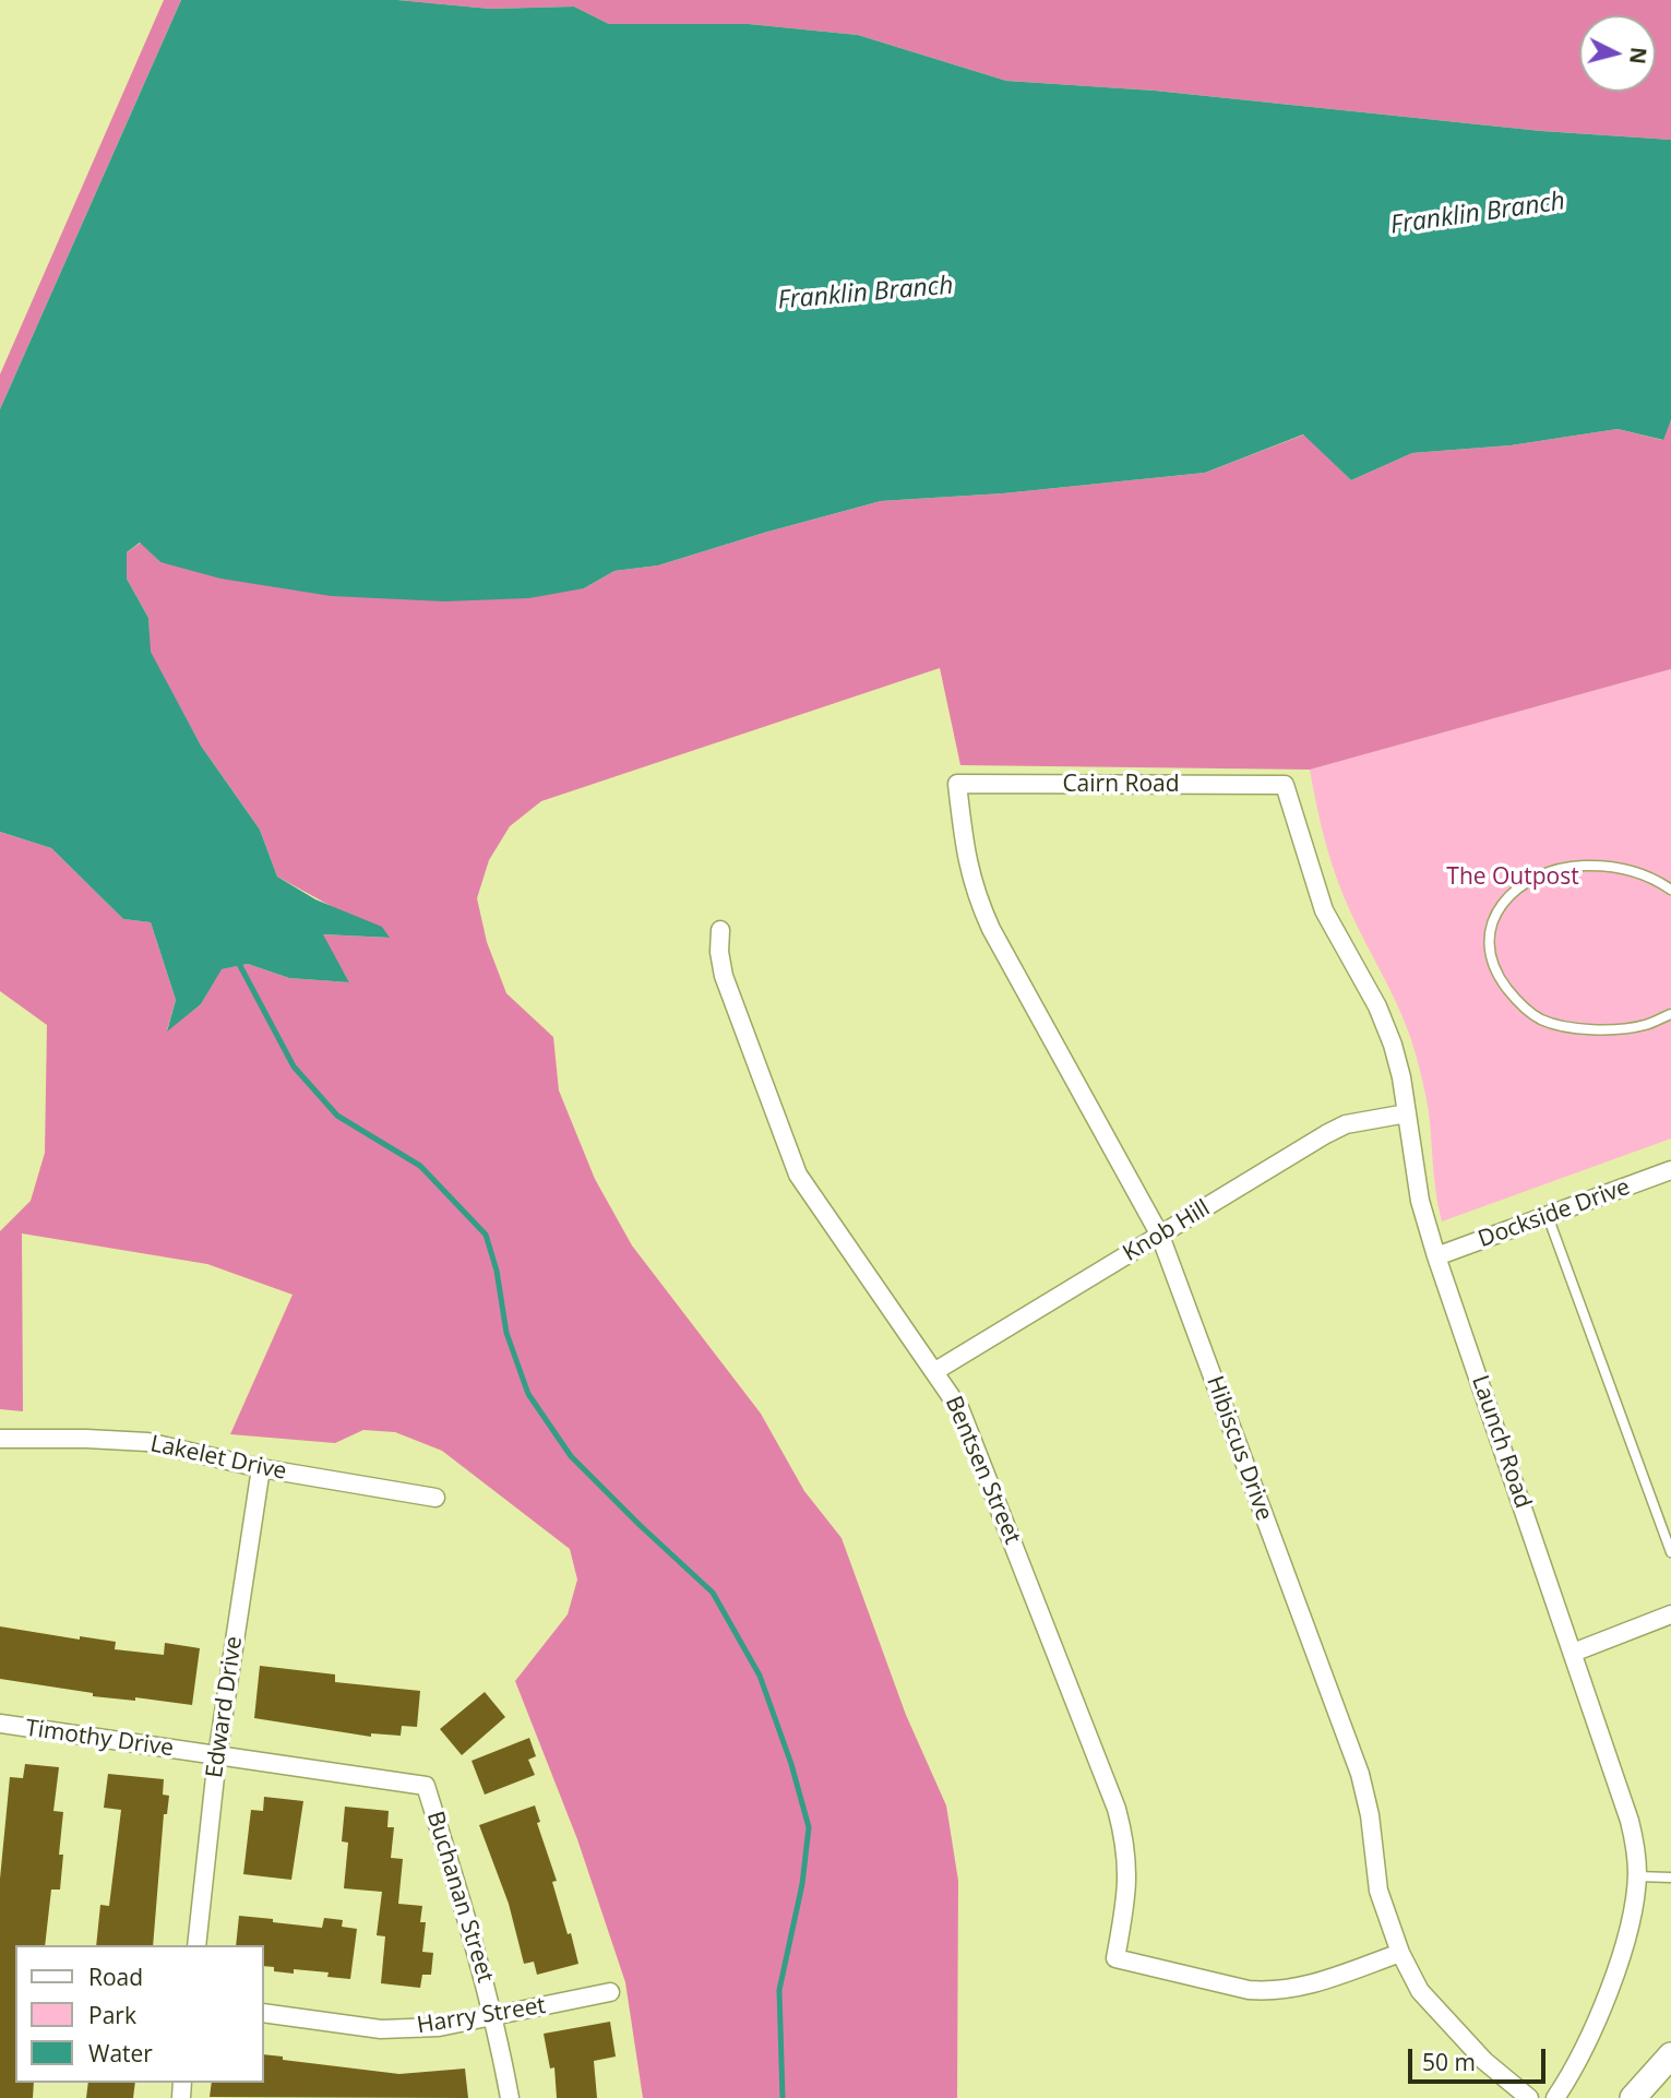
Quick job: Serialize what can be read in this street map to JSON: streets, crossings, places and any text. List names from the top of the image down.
{
  "streets": {
    "street": [
      "Cairn Road",
      "Dockside Drive",
      "Knob Hill",
      "Launch Road",
      "Hibiscus Drive",
      "Lakelet Drive",
      "Bentsen Street",
      "Edward Drive",
      "Timothy Drive",
      "Buchanan Street",
      "Harry Street"
    ]
  },
  "crossings": [
    ["Cairn Road", "Launch Road"],
    ["Cairn Road", "Hibiscus Drive"],
    ["Dockside Drive", "Launch Road"],
    ["Knob Hill", "Launch Road"],
    ["Knob Hill", "Hibiscus Drive"],
    ["Knob Hill", "Bentsen Street"],
    ["Hibiscus Drive", "Bentsen Street"],
    ["Lakelet Drive", "Edward Drive"],
    ["Edward Drive", "Timothy Drive"],
    ["Timothy Drive", "Buchanan Street"],
    ["Buchanan Street", "Harry Street"]
  ],
  "water": ["Franklin Branch"],
  "parks": ["The Outpost"],
  "legend": ["Road", "Park", "Water"],
  "scale_bar": "50 m",
  "north": "right"
}
